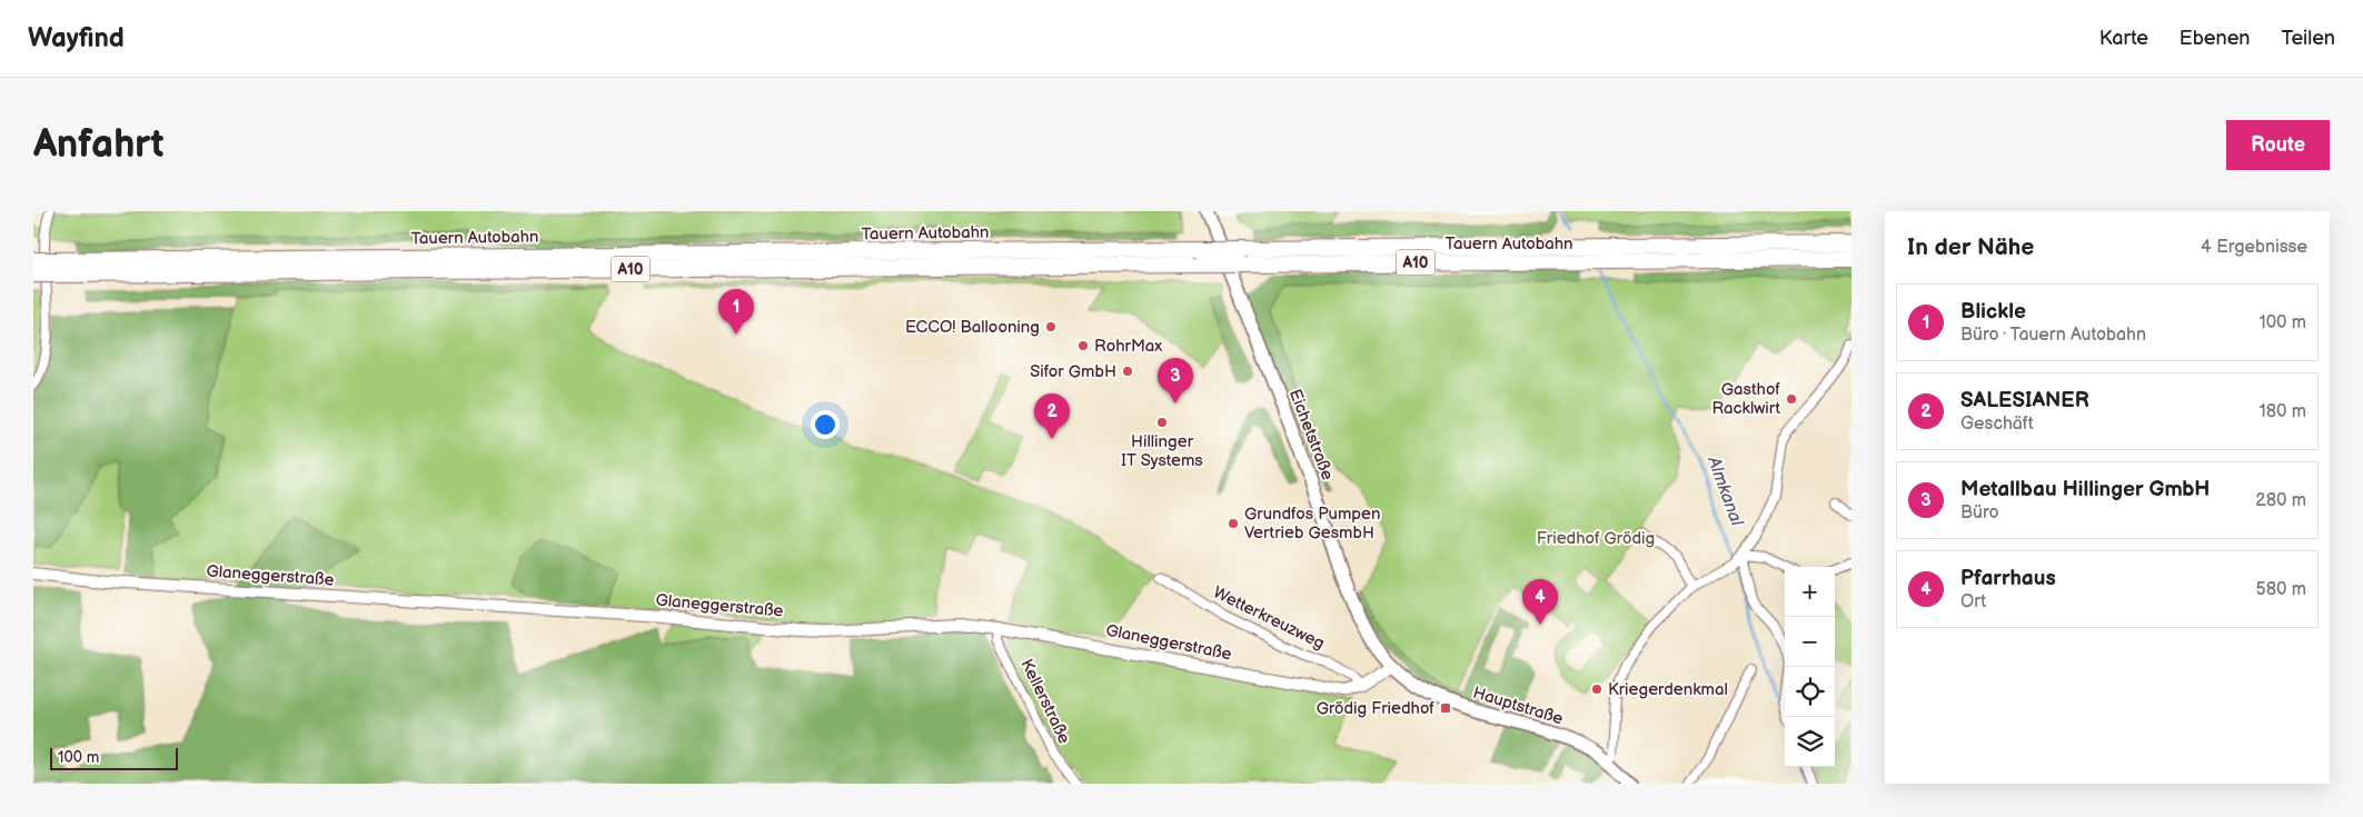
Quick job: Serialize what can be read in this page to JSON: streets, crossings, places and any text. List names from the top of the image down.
{
  "streets": {
    "highway": ["Tauern Autobahn", "A10"],
    "main road": ["Eichetstraße", "Hauptstraße"],
    "street": ["Glaneggerstraße", "Wetterkreuzweg", "Kellerstraße"]
  },
  "crossings": [
    ["Eichetstraße", "Glaneggerstraße"],
    ["Eichetstraße", "Hauptstraße"],
    ["Glaneggerstraße", "Wetterkreuzweg"],
    ["Glaneggerstraße", "Kellerstraße"],
    ["Glaneggerstraße", "Hauptstraße"]
  ],
  "water": ["Almkanal"],
  "parks": ["Friedhof Grödig"],
  "places": {
    "other": [
      "ECCO! Ballooning",
      "RohrMax",
      "Sifor GmbH",
      "Gasthof Racklwirt",
      "Hillinger IT Systems",
      "Grundfos Pumpen Vertrieb GesmbH",
      "Kriegerdenkmal"
    ],
    "transit": ["Grödig Friedhof"]
  },
  "scale_bar": "100 m",
  "page": {
    "header": "Wayfind",
    "nav": ["Karte", "Ebenen", "Teilen"],
    "buttons": "Route",
    "title": "Anfahrt",
    "heading": ["In der Nähe", "4 Ergebnisse"],
    "list": [
      {
        "mark": "1",
        "name": "Blickle",
        "note": "Büro · Tauern Autobahn",
        "value": "100 m"
      },
      {
        "mark": "2",
        "name": "SALESIANER",
        "note": "Geschäft",
        "value": "180 m"
      },
      {
        "mark": "3",
        "name": "Metallbau Hillinger GmbH",
        "note": "Büro",
        "value": "280 m"
      },
      {
        "mark": "4",
        "name": "Pfarrhaus",
        "note": "Ort",
        "value": "580 m"
      }
    ],
    "pins": [
      "1",
      "3",
      "2",
      "4"
    ],
    "map_buttons": ["+", "−"],
    "scale": "100 m"
  }
}
